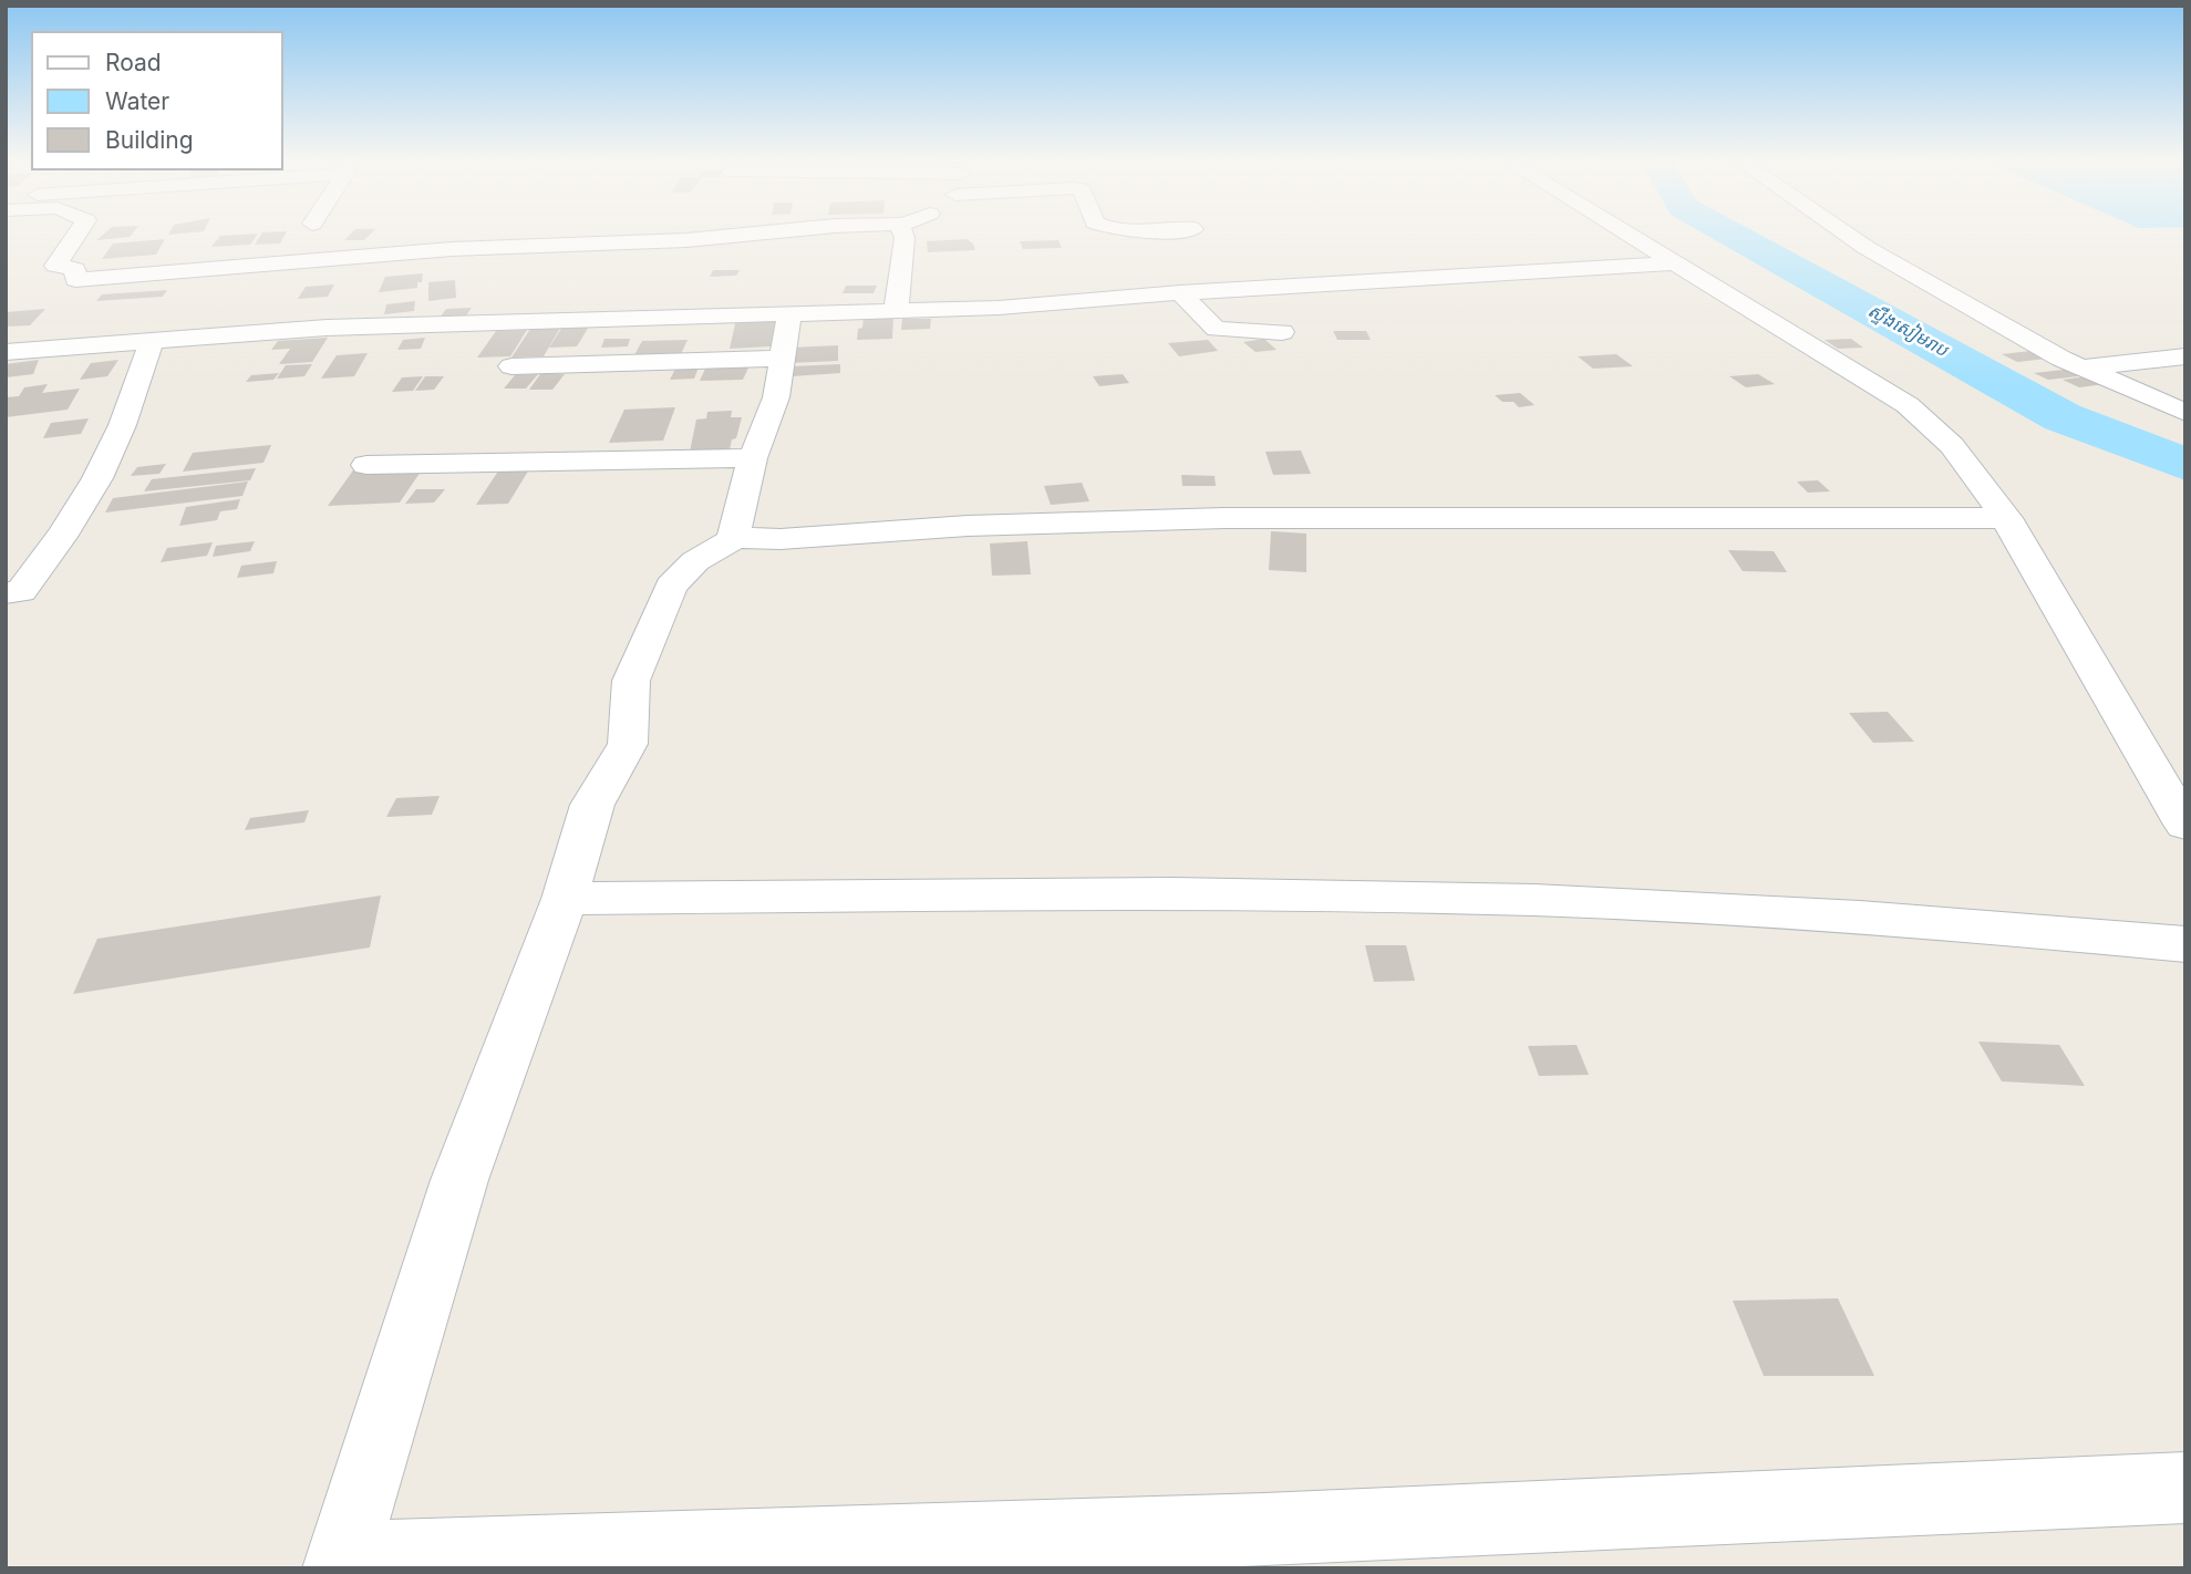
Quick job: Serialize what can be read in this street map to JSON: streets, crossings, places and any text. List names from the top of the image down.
{
  "water": ["ស្ទឹងសៀមរាប"],
  "legend": ["Road", "Water", "Building"]
}
